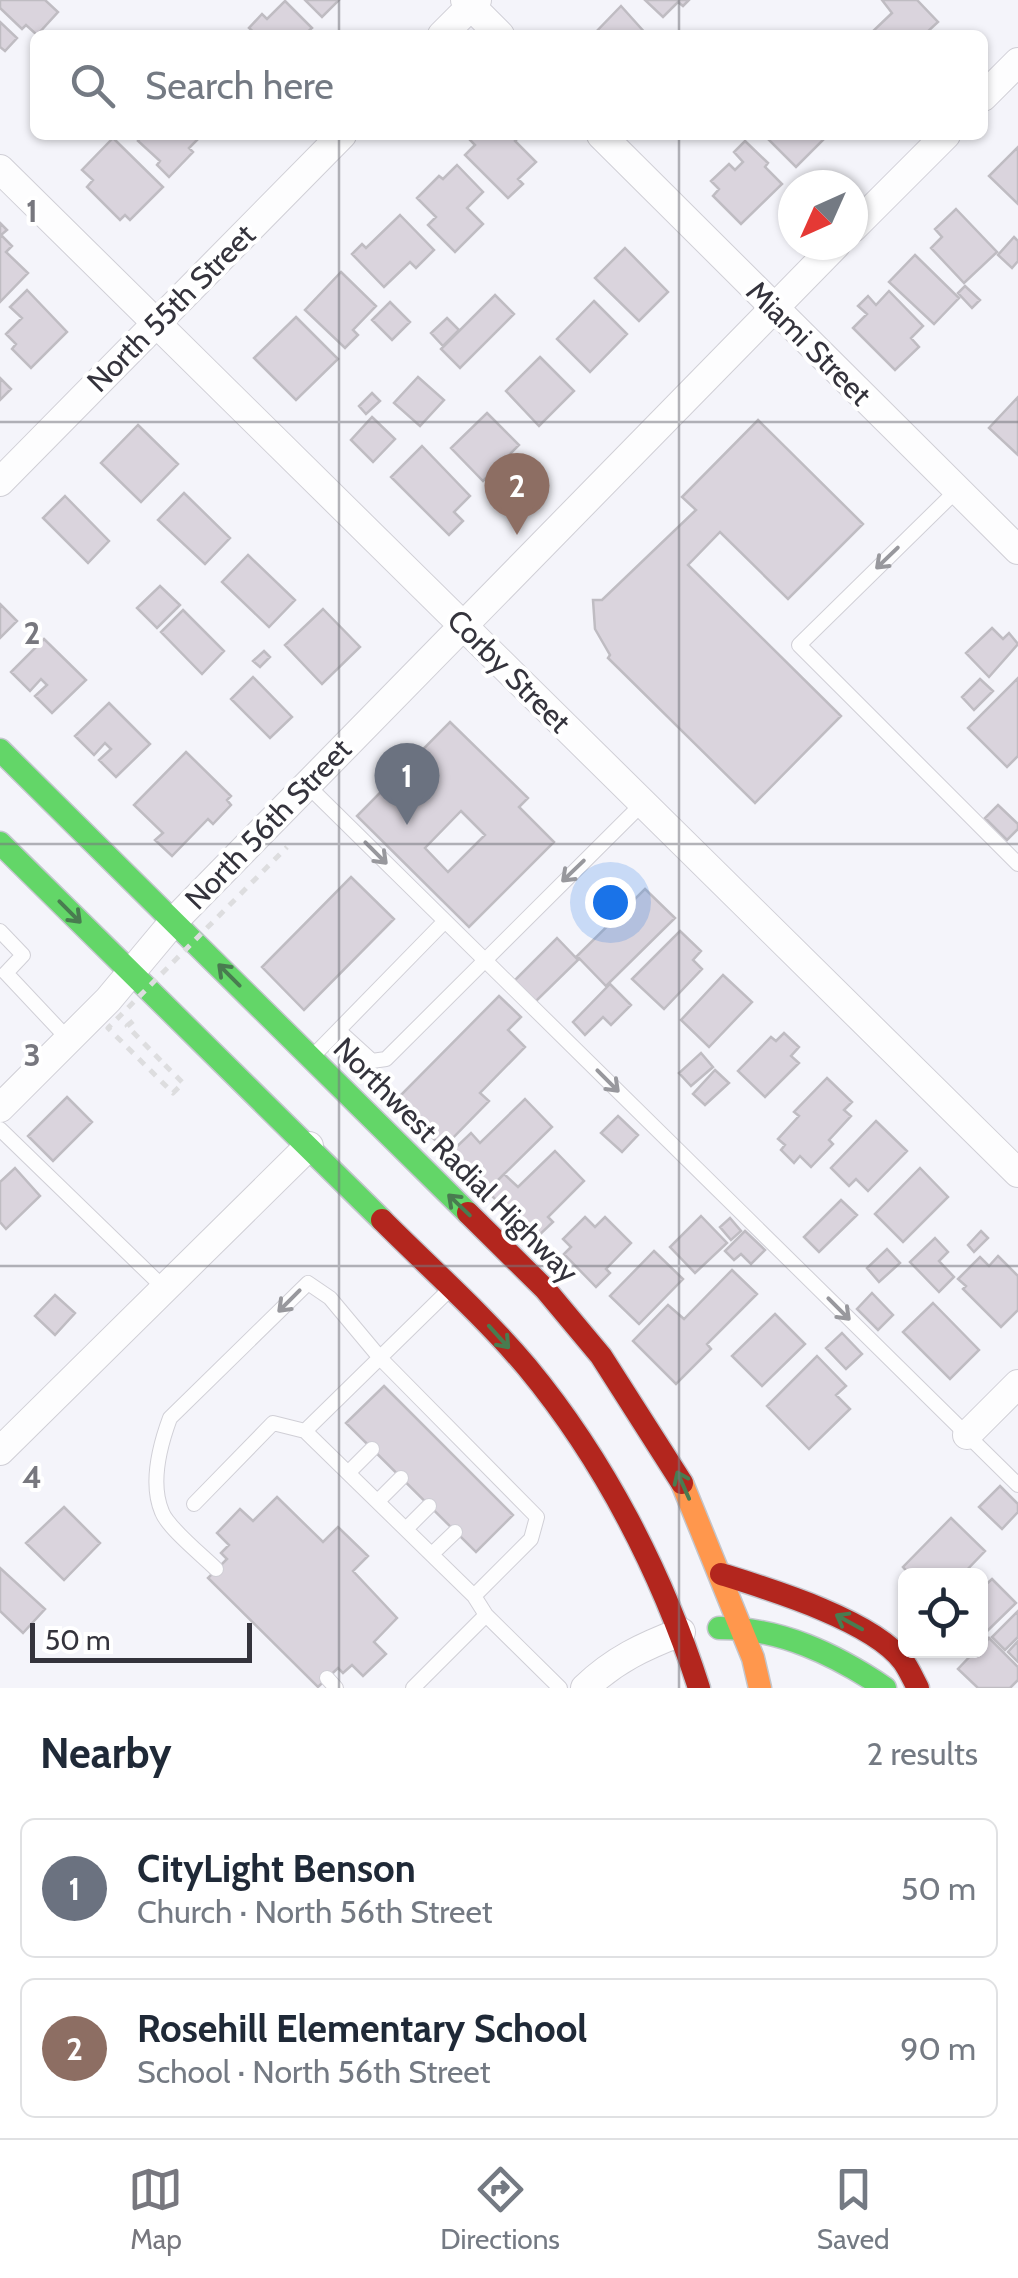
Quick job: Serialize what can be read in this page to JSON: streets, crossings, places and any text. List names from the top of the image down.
{
  "streets": {
    "main road": ["Northwest Radial Highway"],
    "street": [
      "North 55th Street",
      "Miami Street",
      "Corby Street",
      "North 56th Street"
    ]
  },
  "crossings": [
    ["North 55th Street", "Corby Street"],
    ["Miami Street", "North 56th Street"],
    ["Corby Street", "North 56th Street"],
    ["North 56th Street", "Northwest Radial Highway"]
  ],
  "scale_bar": "50 m",
  "north": "bottom left",
  "page": {
    "search": "Search here",
    "pins": ["2", "1"],
    "scale": "50 m",
    "heading": ["Nearby", "2 results"],
    "list": [
      {
        "mark": "1",
        "name": "CityLight Benson",
        "note": "Church · North 56th Street",
        "value": "50 m"
      },
      {
        "mark": "2",
        "name": "Rosehill Elementary School",
        "note": "School · North 56th Street",
        "value": "90 m"
      }
    ],
    "nav": ["Map", "Directions", "Saved"]
  },
  "grid": {
    "rows": [
      "1",
      "2",
      "3",
      "4"
    ]
  }
}
